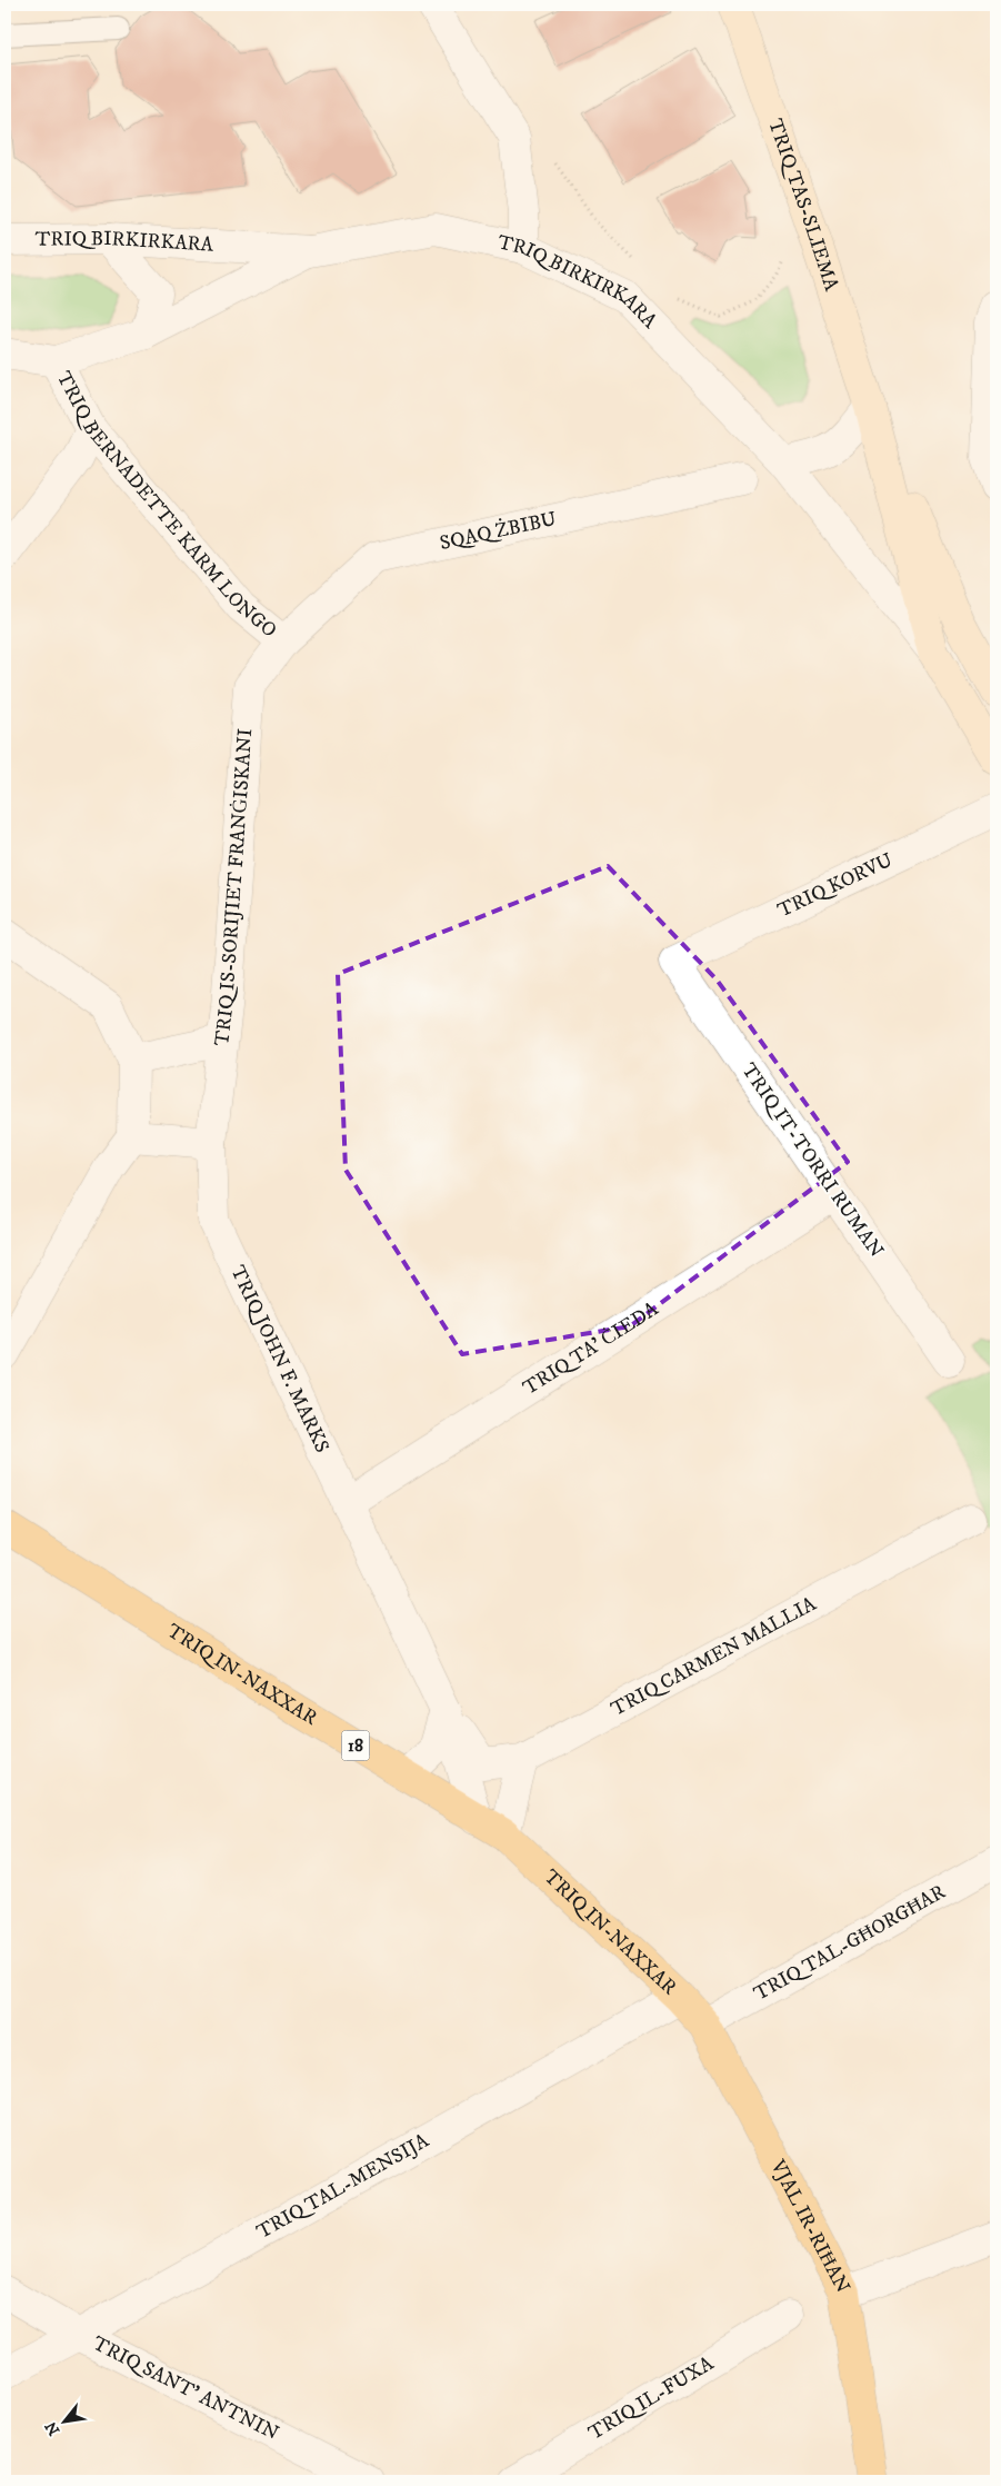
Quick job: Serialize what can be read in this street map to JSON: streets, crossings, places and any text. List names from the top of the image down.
{
  "streets": {
    "main road": [
      "TRIQ TAS-SLIEMA",
      "TRIQ BIRKIRKARA",
      "TRIQ IN-NAXXAR",
      "18",
      "VJAL IR-RIĦAN"
    ],
    "street": [
      "TRIQ BERNADETTE KARM LONGO",
      "SQAQ ŻBIBU",
      "TRIQ KORVU",
      "TRIQ IS-SORIJIET FRANĠISKANI",
      "TRIQ IT-TORRI RUMAN",
      "TRIQ TA' ĊIEDA",
      "TRIQ JOHN F. MARKS",
      "TRIQ CARMEN MALLIA",
      "TRIQ TAL-GĦORGĦAR",
      "TRIQ TAL-MENSIJA",
      "TRIQ SANT' ANTNIN",
      "TRIQ IL-FUXA"
    ]
  },
  "crossings": [
    ["TRIQ TAS-SLIEMA", "TRIQ BIRKIRKARA"],
    ["TRIQ BIRKIRKARA", "TRIQ BERNADETTE KARM LONGO"],
    ["TRIQ BERNADETTE KARM LONGO", "SQAQ ŻBIBU"],
    ["TRIQ BERNADETTE KARM LONGO", "TRIQ IS-SORIJIET FRANĠISKANI"],
    ["SQAQ ŻBIBU", "TRIQ IS-SORIJIET FRANĠISKANI"],
    ["TRIQ KORVU", "TRIQ IT-TORRI RUMAN"],
    ["TRIQ IS-SORIJIET FRANĠISKANI", "TRIQ JOHN F. MARKS"],
    ["TRIQ IT-TORRI RUMAN", "TRIQ TA' ĊIEDA"],
    ["TRIQ TA' ĊIEDA", "TRIQ JOHN F. MARKS"],
    ["TRIQ JOHN F. MARKS", "TRIQ CARMEN MALLIA"],
    ["TRIQ JOHN F. MARKS", "TRIQ IN-NAXXAR"],
    ["TRIQ IN-NAXXAR", "TRIQ TAL-MENSIJA"],
    ["TRIQ IN-NAXXAR", "VJAL IR-RIĦAN"],
    ["TRIQ TAL-GĦORGĦAR", "VJAL IR-RIĦAN"],
    ["TRIQ TAL-MENSIJA", "VJAL IR-RIĦAN"],
    ["TRIQ TAL-MENSIJA", "TRIQ SANT' ANTNIN"]
  ],
  "north": "bottom left"
}
